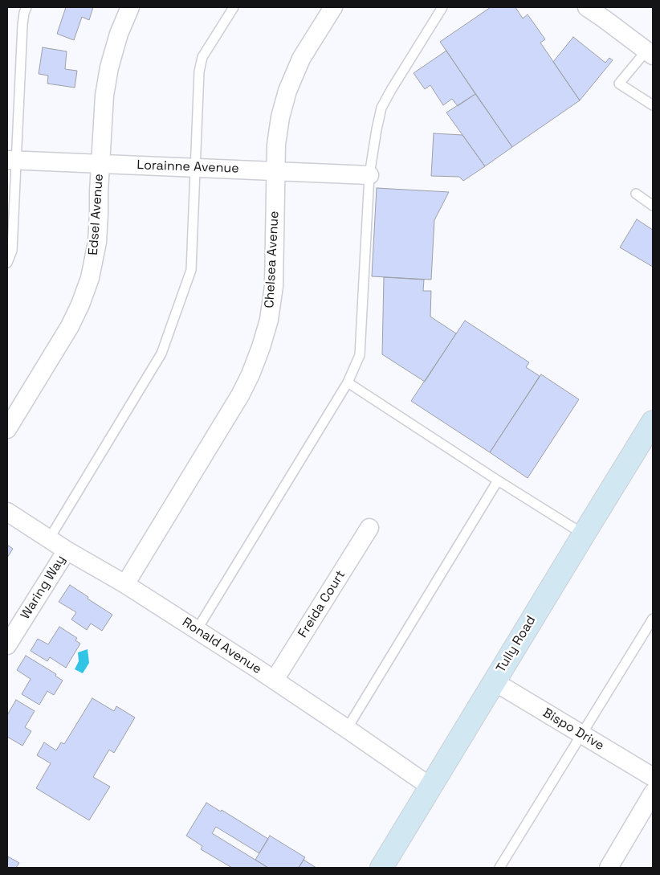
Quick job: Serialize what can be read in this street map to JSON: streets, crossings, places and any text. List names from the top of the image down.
{
  "streets": {
    "main road": ["Tully Road"],
    "street": [
      "Lorainne Avenue",
      "Edsel Avenue",
      "Chelsea Avenue",
      "Waring Way",
      "Freida Court",
      "Ronald Avenue",
      "Bispo Drive"
    ]
  },
  "crossings": [
    ["Lorainne Avenue", "Edsel Avenue"],
    ["Lorainne Avenue", "Chelsea Avenue"],
    ["Chelsea Avenue", "Ronald Avenue"],
    ["Waring Way", "Ronald Avenue"],
    ["Freida Court", "Ronald Avenue"],
    ["Tully Road", "Ronald Avenue"],
    ["Tully Road", "Bispo Drive"]
  ]
}
